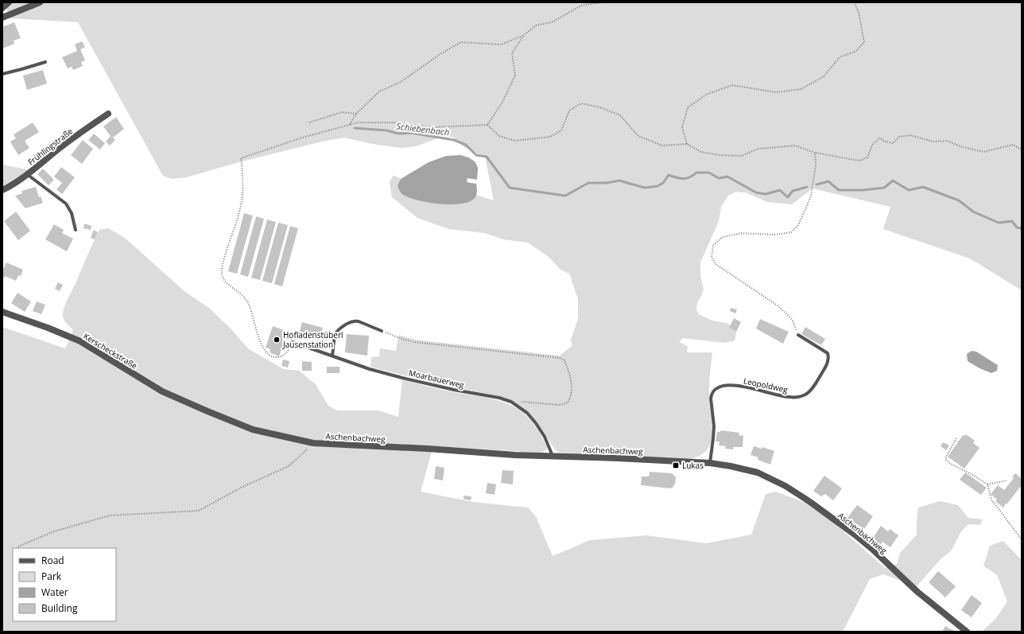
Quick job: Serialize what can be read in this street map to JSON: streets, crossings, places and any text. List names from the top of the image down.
{
  "streets": {
    "street": ["Frühlingstraße", "Kerscheckstraße", "Aschenbachweg"],
    "lane": ["Moarbauerweg", "Leopoldweg"]
  },
  "crossings": [
    ["Kerscheckstraße", "Aschenbachweg"],
    ["Moarbauerweg", "Aschenbachweg"],
    ["Leopoldweg", "Aschenbachweg"]
  ],
  "water": ["Schiebenbach"],
  "places": {
    "other": ["Hofladenstüberl Jausenstation"],
    "transit": ["Lukas"]
  },
  "legend": [
    "Road",
    "Park",
    "Water",
    "Building"
  ]
}
